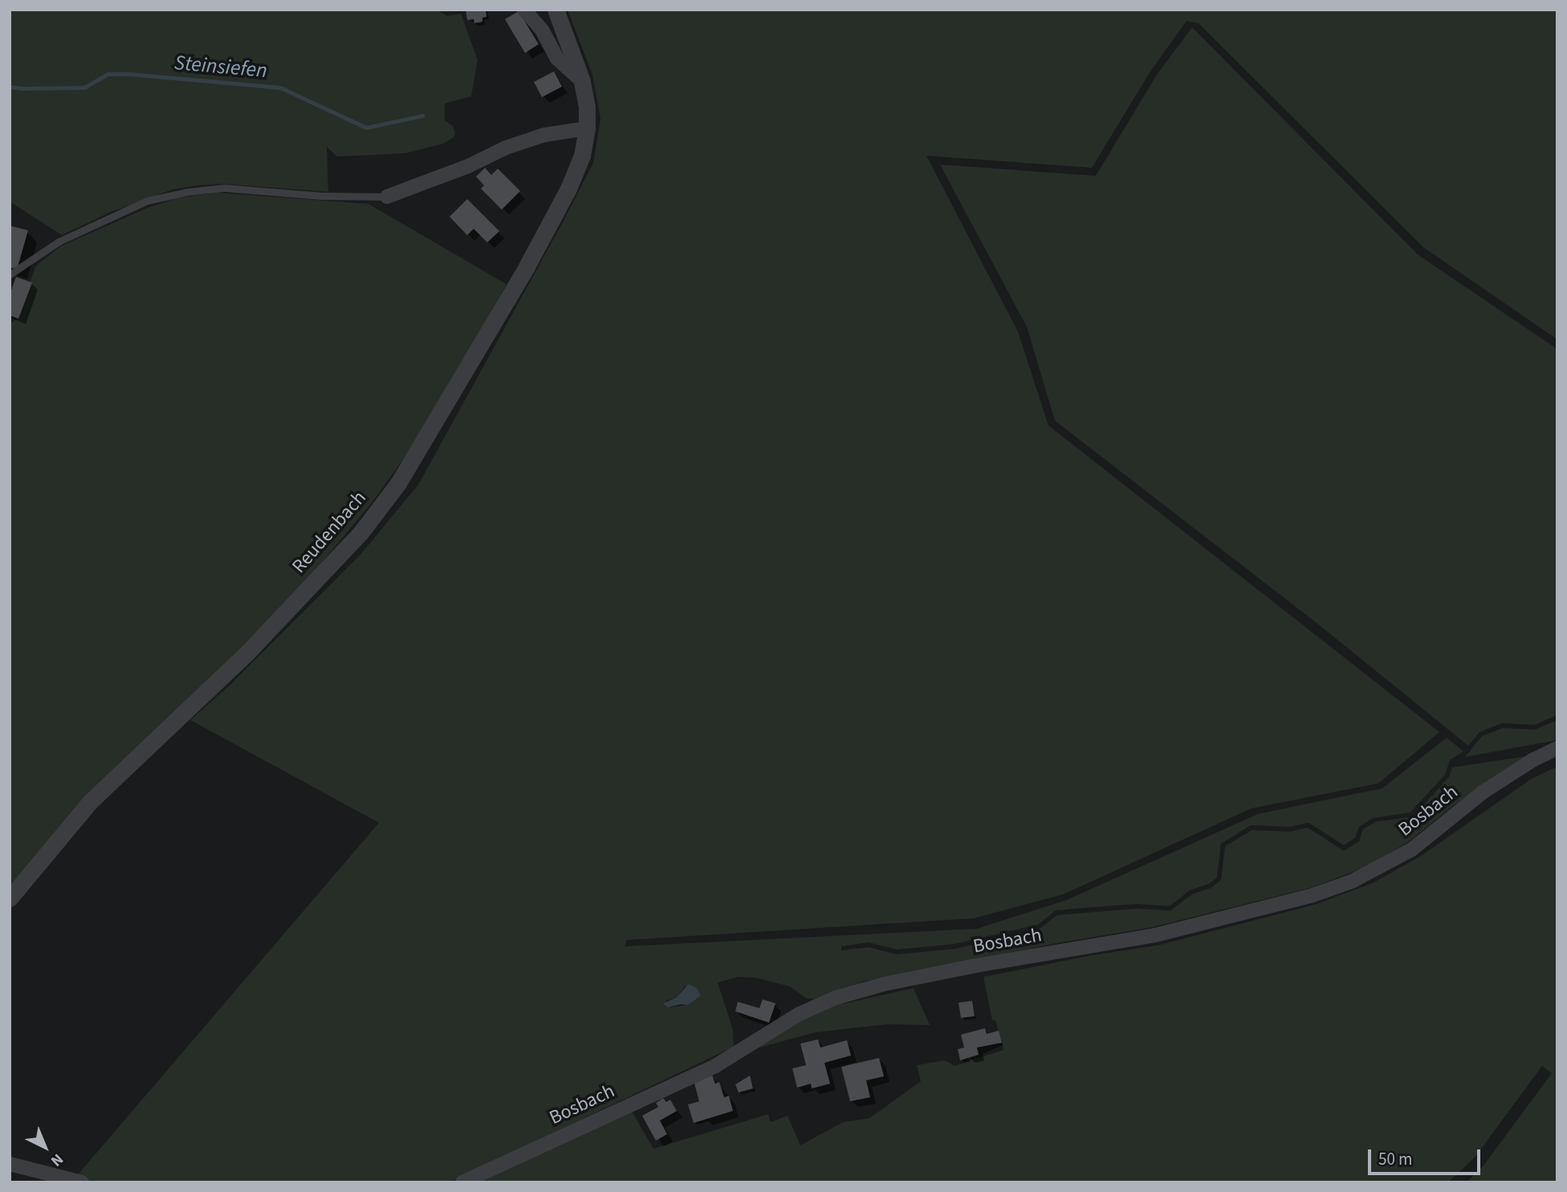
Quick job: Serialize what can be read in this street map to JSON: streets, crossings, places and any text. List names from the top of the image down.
{
  "streets": {
    "street": ["Reudenbach", "Bosbach"]
  },
  "water": ["Steinsiefen"],
  "scale_bar": "50 m",
  "north": "bottom right"
}
